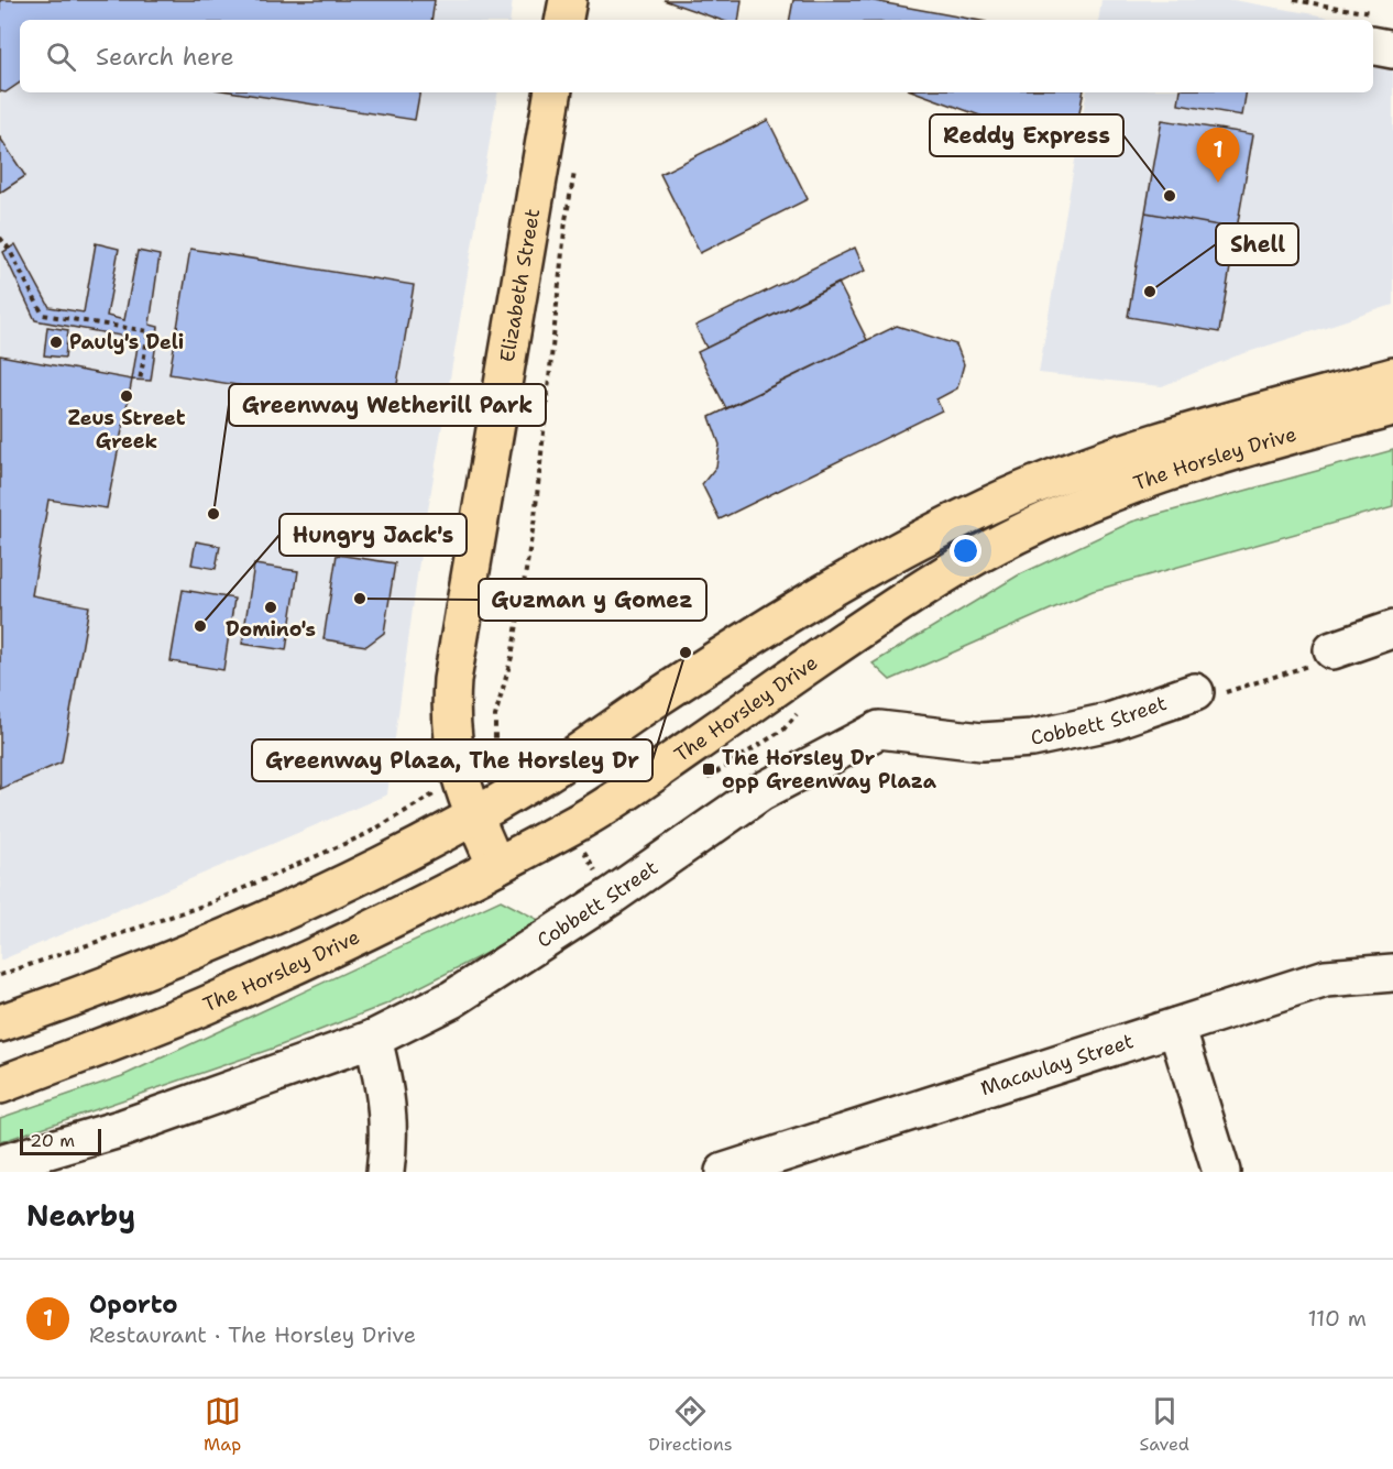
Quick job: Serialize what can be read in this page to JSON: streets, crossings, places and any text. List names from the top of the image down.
{
  "streets": {
    "main road": ["Elizabeth Street", "The Horsley Drive"],
    "street": ["Cobbett Street", "Macaulay Street"]
  },
  "crossings": [
    ["Elizabeth Street", "The Horsley Drive"]
  ],
  "places": {
    "other": [
      "Reddy Express",
      "Shell",
      "Pauly's Deli",
      "Zeus Street Greek",
      "Greenway Wetherill Park",
      "Guzman y Gomez",
      "Domino's",
      "Hungry Jack's",
      "Greenway Plaza, The Horsley Dr"
    ],
    "transit": ["The Horsley Dr opp Greenway Plaza"]
  },
  "scale_bar": "20 m",
  "page": {
    "search": "Search here",
    "pins": "1",
    "scale": "20 m",
    "heading": "Nearby",
    "list": [
      {
        "mark": "1",
        "name": "Oporto",
        "note": "Restaurant · The Horsley Drive",
        "value": "110 m"
      }
    ],
    "nav": ["Map", "Directions", "Saved"]
  }
}
